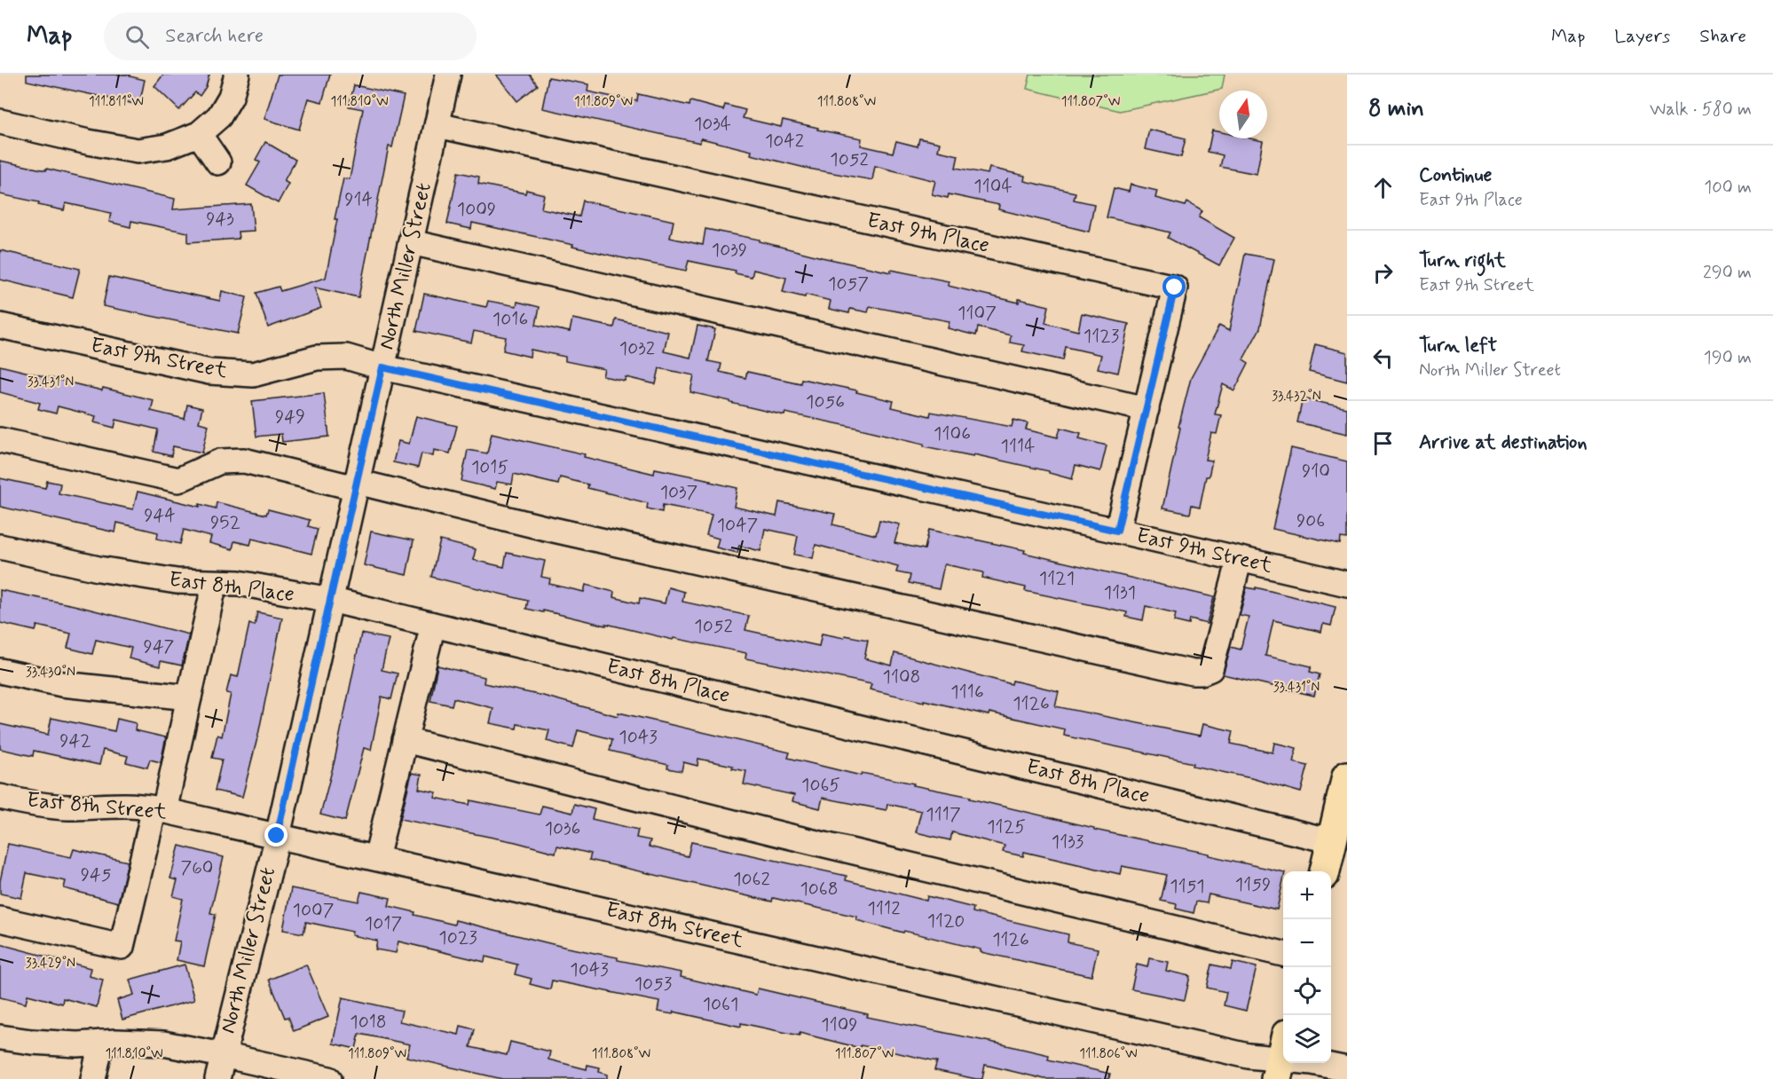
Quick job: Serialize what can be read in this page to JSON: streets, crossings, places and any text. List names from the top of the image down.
{
  "streets": {
    "street": [
      "East 9th Place",
      "North Miller Street",
      "East 9th Street",
      "East 8th Place",
      "East 8th Street"
    ]
  },
  "crossings": [
    ["East 9th Place", "North Miller Street"],
    ["East 9th Place", "East 9th Street"],
    ["North Miller Street", "East 9th Street"],
    ["North Miller Street", "East 8th Place"],
    ["North Miller Street", "East 8th Street"]
  ],
  "house_numbers": [
    "1034",
    "1042",
    "1052",
    "1104",
    "914",
    "1009",
    "943",
    "1039",
    "1057",
    "1107",
    "1016",
    "1123",
    "1032",
    "1056",
    "949",
    "1106",
    "1114",
    "1015",
    "910",
    "1037",
    "944",
    "906",
    "952",
    "1047",
    "1121",
    "1131",
    "1052",
    "947",
    "1108",
    "1116",
    "1126",
    "1043",
    "942",
    "1065",
    "1117",
    "1125",
    "1036",
    "1133",
    "760",
    "945",
    "1062",
    "1159",
    "1151",
    "1068",
    "1112",
    "1007",
    "1120",
    "1017",
    "1023",
    "1126",
    "1043",
    "1053",
    "1061",
    "1018",
    "1109"
  ],
  "north": "top",
  "page": {
    "header": "Map",
    "search": "Search here",
    "nav": ["Map", "Layers", "Share"],
    "heading": ["8 min", "Walk · 580 m"],
    "list": [
      ["Continue", "East 9th Place", "100 m"],
      ["Turn right", "East 9th Street", "290 m"],
      ["Turn left", "North Miller Street", "190 m"],
      "Arrive at destination"
    ],
    "map_buttons": ["+", "−"]
  },
  "coordinates": [
    "111.811°W",
    "111.810°W",
    "111.809°W",
    "111.808°W",
    "111.807°W",
    "33.431°N",
    "33.432°N",
    "33.430°N",
    "33.429°N",
    "111.806°W"
  ]
}
